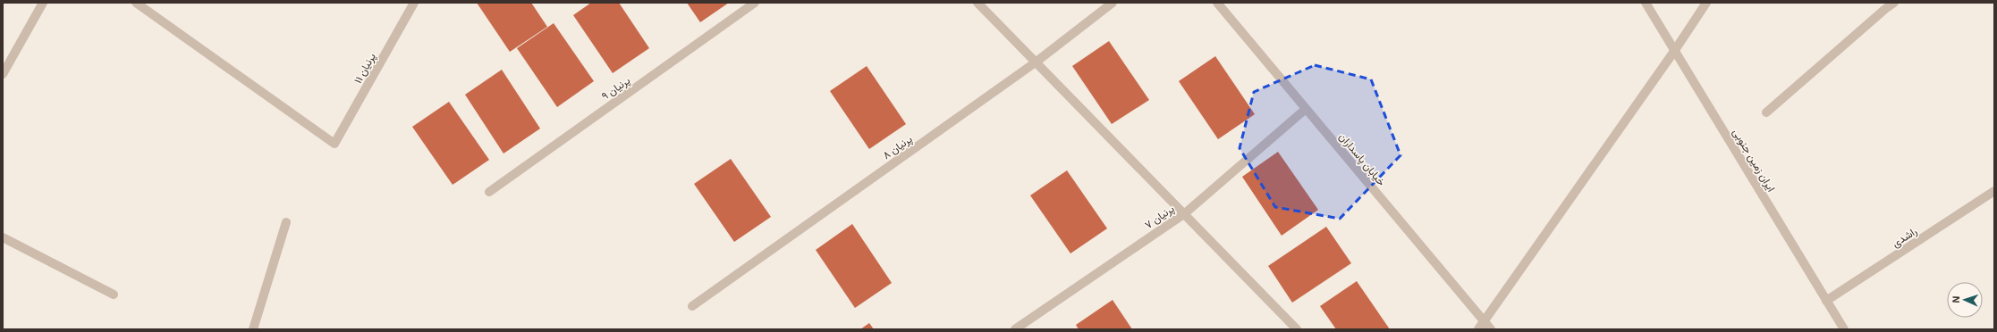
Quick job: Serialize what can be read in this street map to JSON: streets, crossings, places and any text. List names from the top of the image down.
{
  "streets": {
    "street": [
      "پرنیان ۱۱",
      "پرنیان ۹",
      "پرنیان ۸",
      "خیابان پاسداران",
      "ایران زمین جنوبی",
      "پرنیان ۷",
      "راشدی"
    ]
  },
  "crossings": [
    ["خیابان پاسداران", "پرنیان ۷"],
    ["ایران زمین جنوبی", "راشدی"]
  ],
  "north": "left"
}
